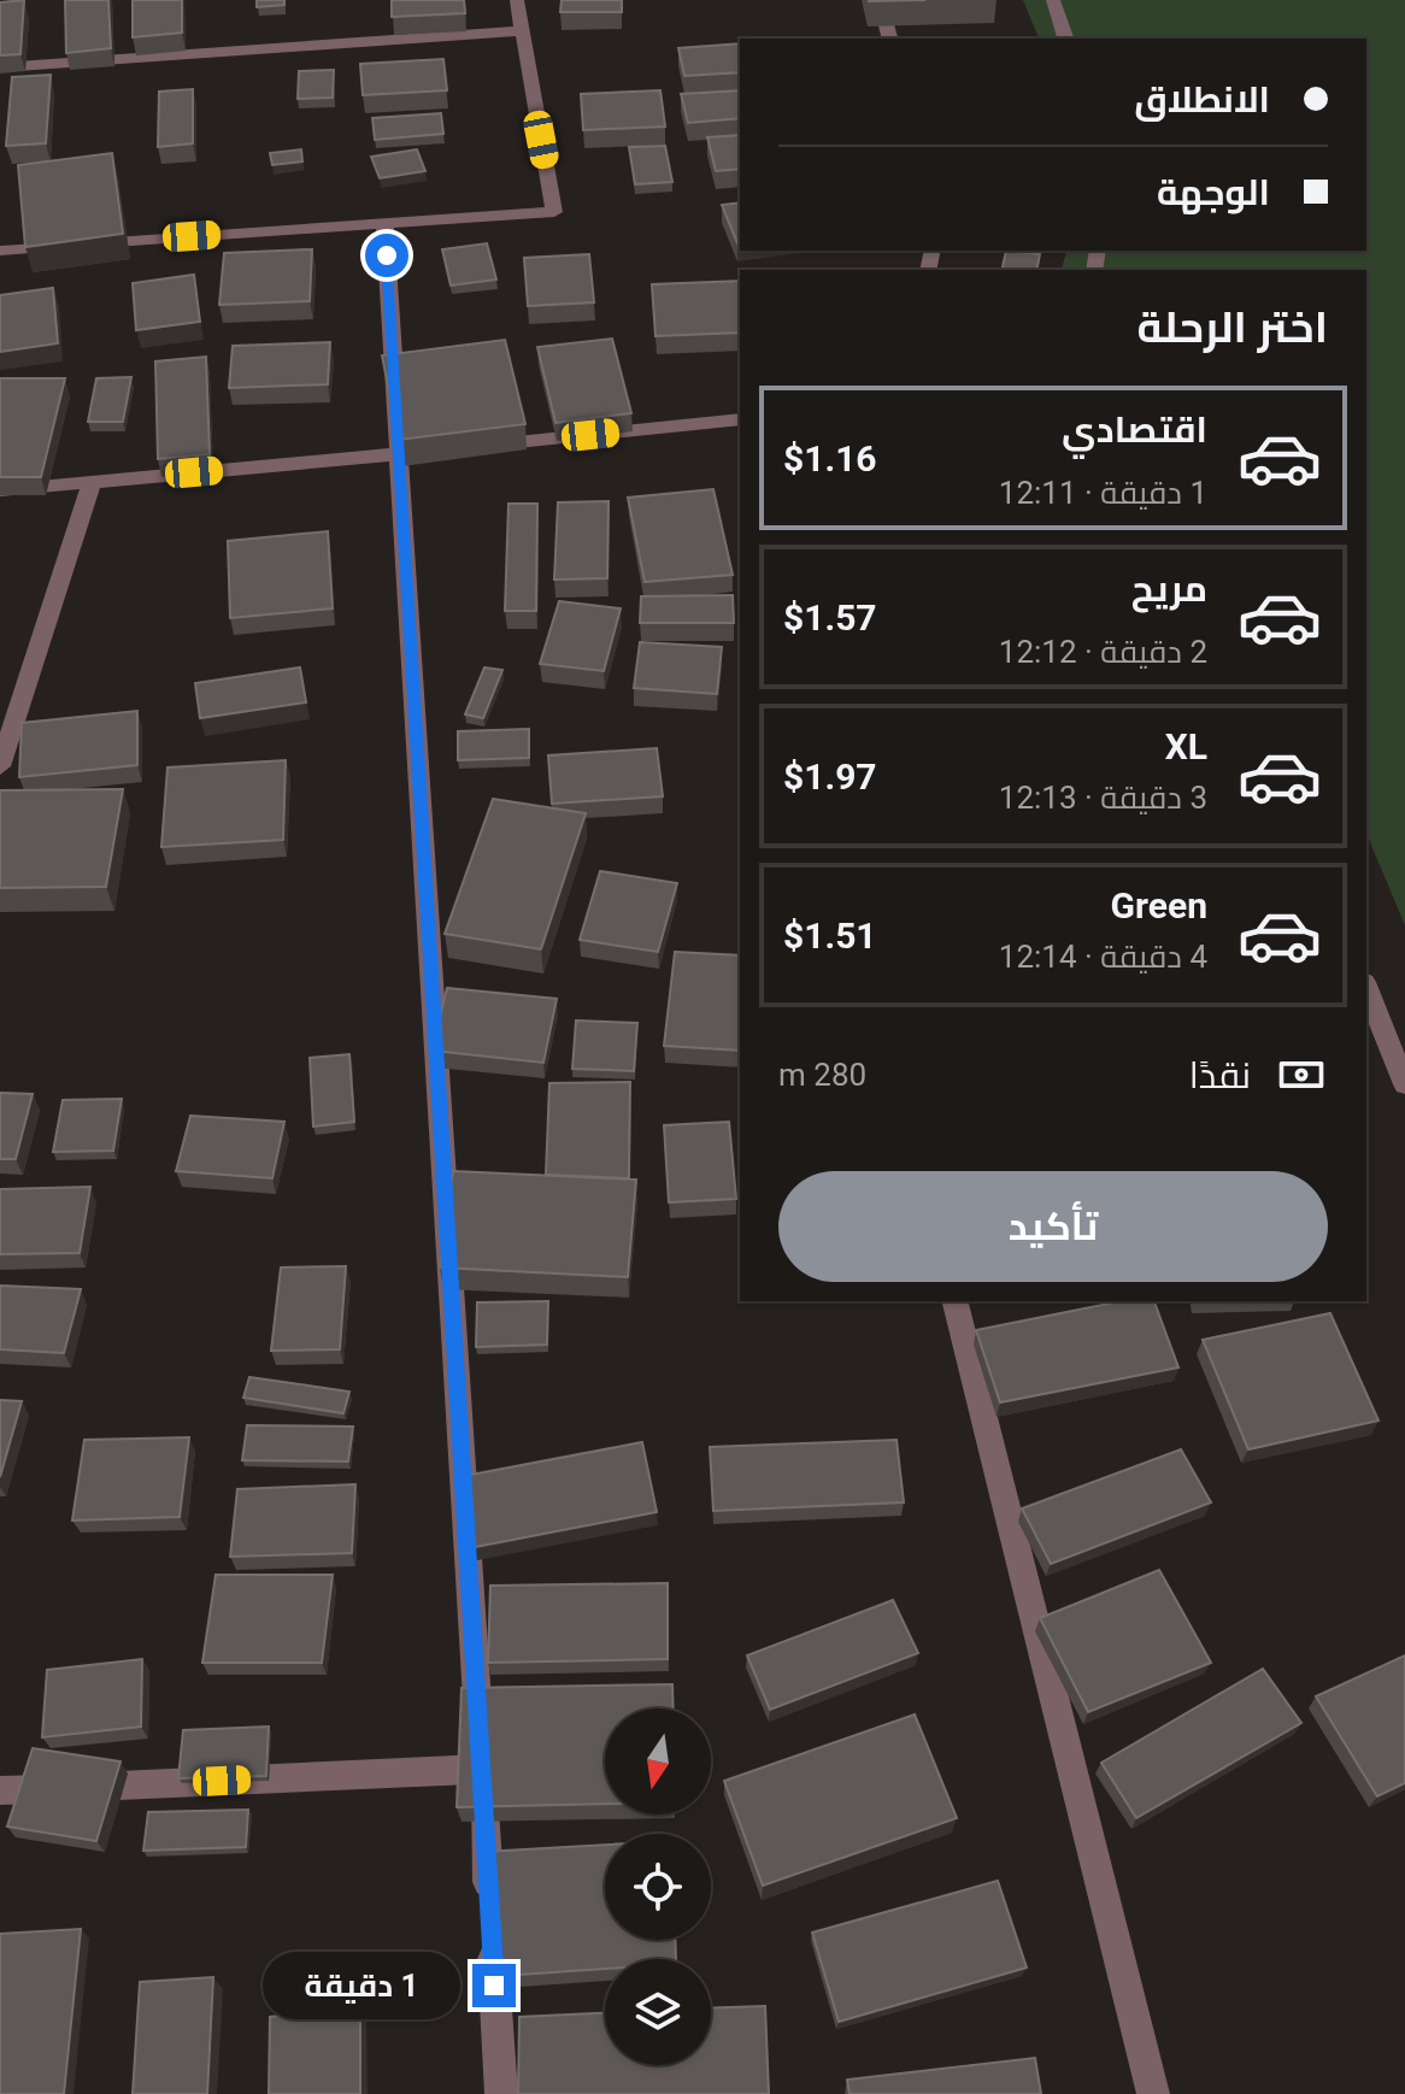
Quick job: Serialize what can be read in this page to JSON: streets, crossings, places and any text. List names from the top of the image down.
{
  "north": "bottom",
  "page": {
    "banner": ["الانطلاق", "الوجهة"],
    "heading": "اختر الرحلة",
    "list": [
      {
        "name": "اقتصادي",
        "note": "1 دقيقة · 12:11",
        "value": "$1.16"
      },
      {
        "name": "مريح",
        "note": "2 دقيقة · 12:12",
        "value": "$1.57"
      },
      {
        "name": "XL",
        "note": "3 دقيقة · 12:13",
        "value": "$1.97"
      },
      {
        "name": "Green",
        "note": "4 دقيقة · 12:14",
        "value": "$1.51"
      }
    ],
    "pay": ["نقدًا", "280 m"],
    "buttons": "تأكيد",
    "bubble": "1 دقيقة"
  }
}
